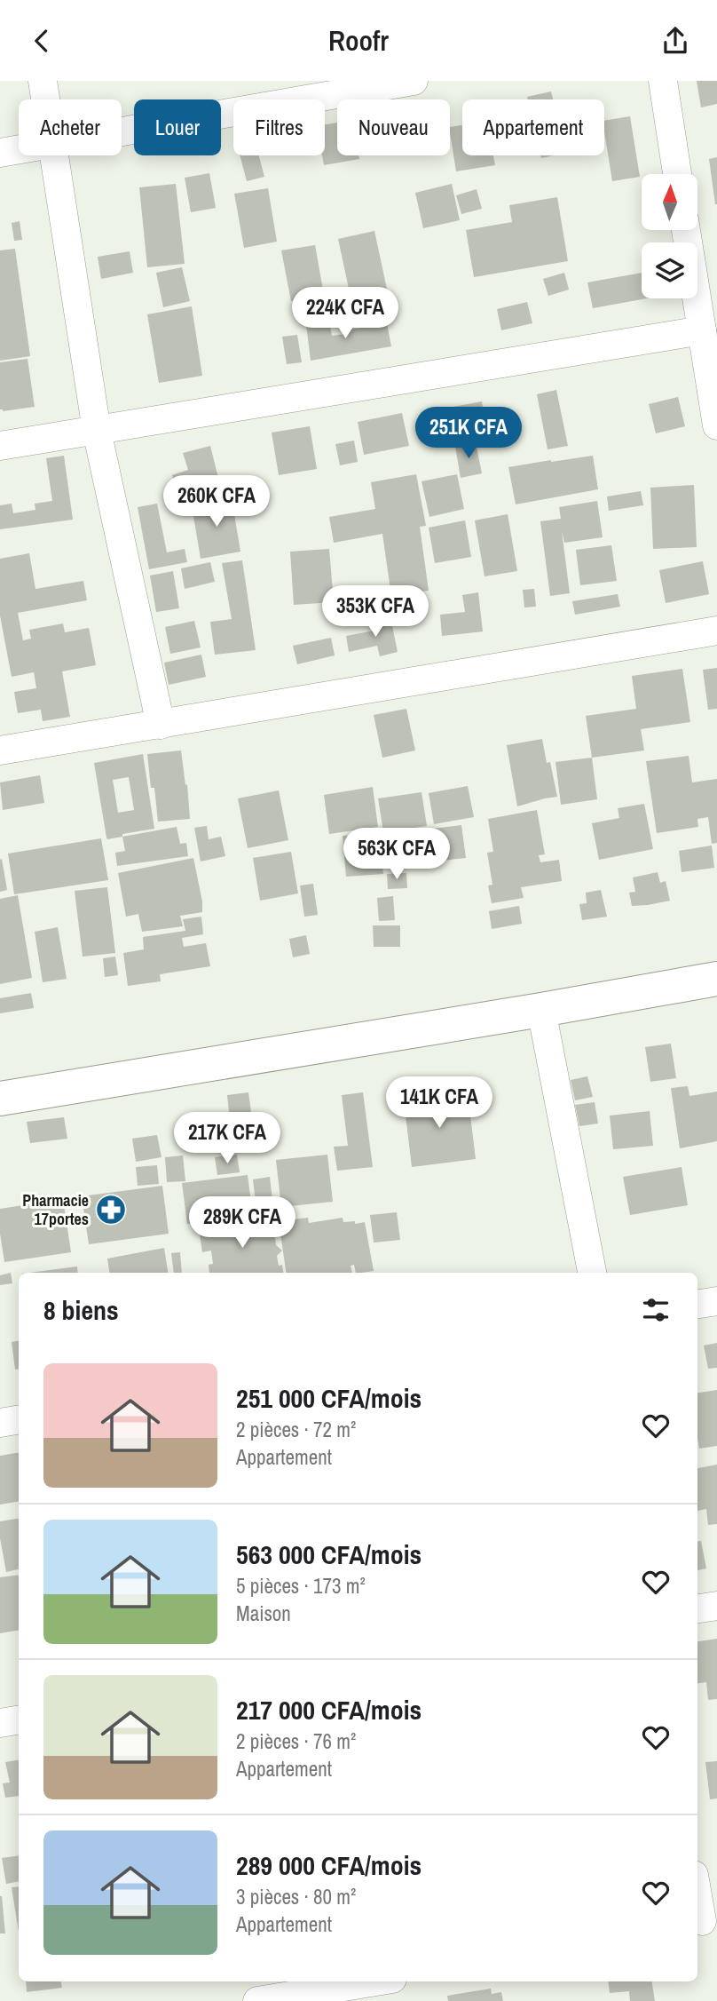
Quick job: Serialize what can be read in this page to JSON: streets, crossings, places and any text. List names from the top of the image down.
{
  "places": {
    "pharmacy": ["Pharmacie 17portes"]
  },
  "north": "top",
  "page": {
    "header": "Roofr",
    "chip": [
      "Acheter",
      "Louer",
      "Filtres",
      "Nouveau",
      "Appartement"
    ],
    "price": [
      "224K CFA",
      "251K CFA",
      "260K CFA",
      "353K CFA",
      "563K CFA",
      "141K CFA",
      "217K CFA",
      "289K CFA"
    ],
    "heading": "8 biens",
    "list": [
      {
        "name": "251 000 CFA/mois",
        "note": "2 pièces · 72 m² · Appartement"
      },
      {
        "name": "563 000 CFA/mois",
        "note": "5 pièces · 173 m² · Maison"
      },
      {
        "name": "217 000 CFA/mois",
        "note": "2 pièces · 76 m² · Appartement"
      },
      {
        "name": "289 000 CFA/mois",
        "note": "3 pièces · 80 m² · Appartement"
      }
    ]
  }
}
